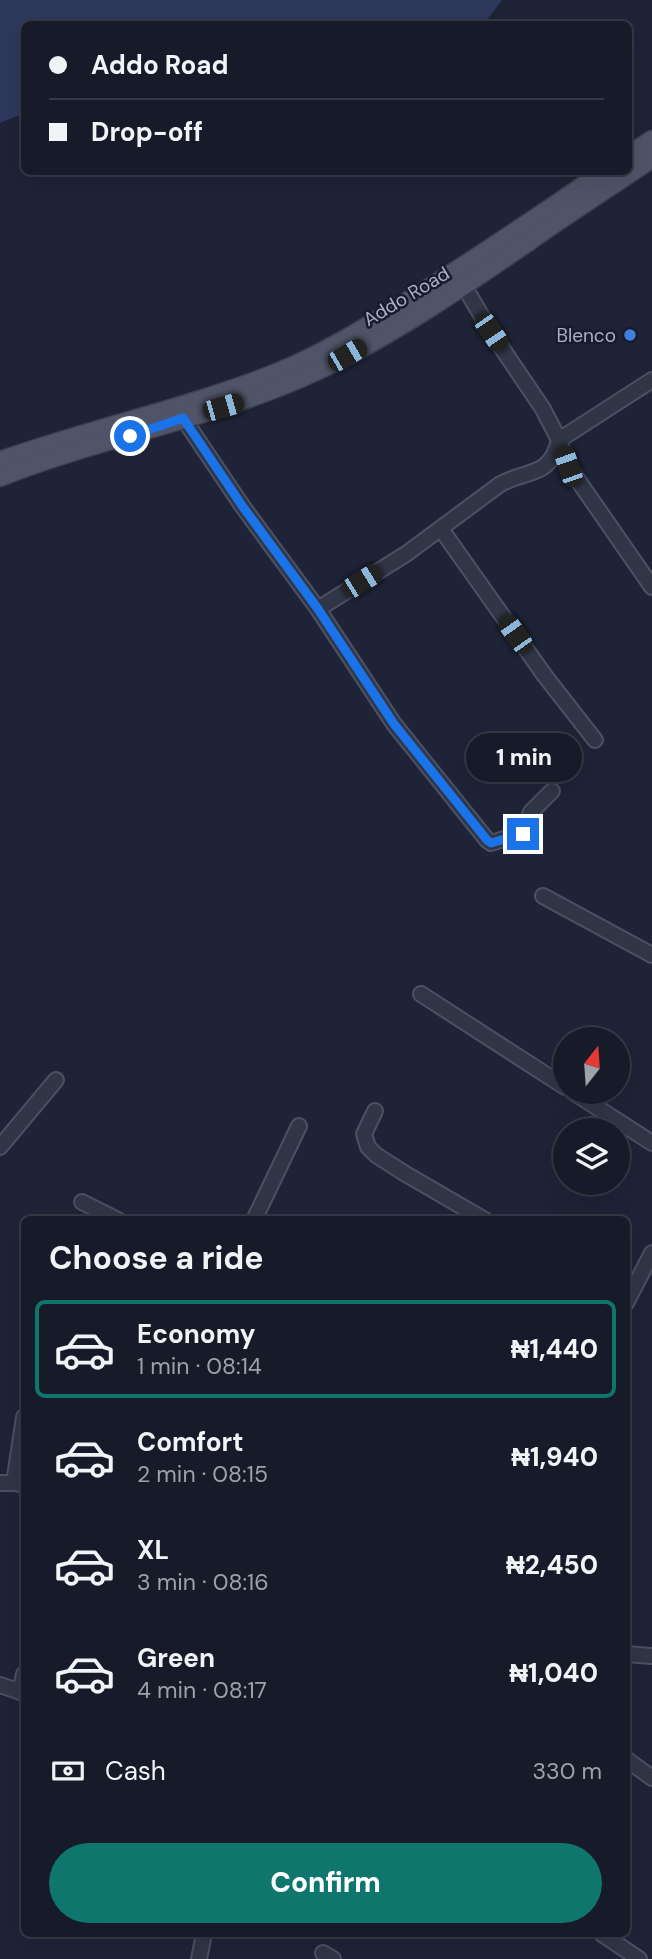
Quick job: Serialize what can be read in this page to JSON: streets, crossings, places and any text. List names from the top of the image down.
{
  "streets": {
    "main road": ["Addo Road"]
  },
  "places": ["Blenco"],
  "north": "top",
  "page": {
    "banner": ["Addo Road", "Drop-off"],
    "bubble": "1 min",
    "heading": "Choose a ride",
    "list": [
      {
        "name": "Economy",
        "note": "1 min · 08:14",
        "value": "₦1,440"
      },
      {
        "name": "Comfort",
        "note": "2 min · 08:15",
        "value": "₦1,940"
      },
      {
        "name": "XL",
        "note": "3 min · 08:16",
        "value": "₦2,450"
      },
      {
        "name": "Green",
        "note": "4 min · 08:17",
        "value": "₦1,040"
      }
    ],
    "pay": ["Cash", "330 m"],
    "buttons": "Confirm"
  }
}
